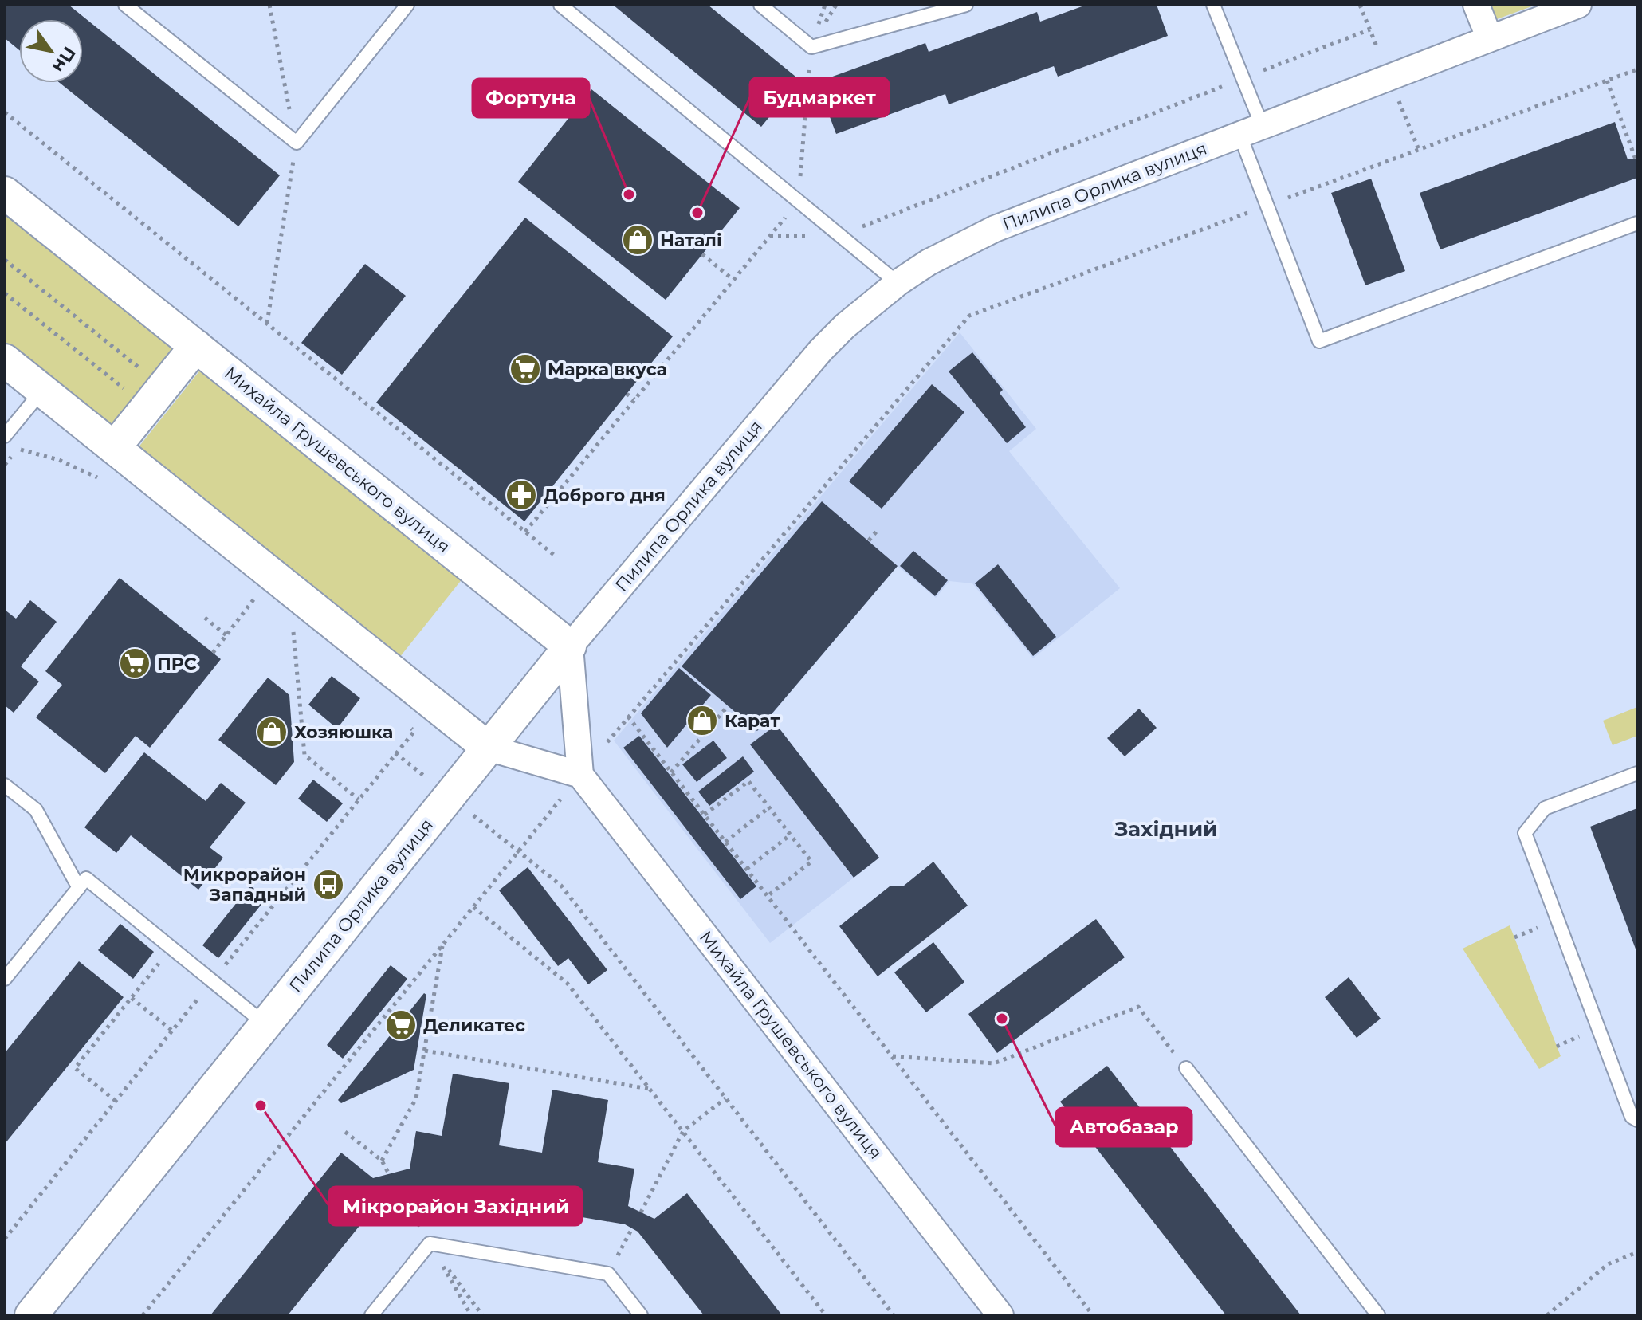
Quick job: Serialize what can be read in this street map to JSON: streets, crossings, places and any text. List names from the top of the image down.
{
  "streets": {
    "street": ["Пилипа Орлика вулиця", "Михайла Грушевського вулиця"]
  },
  "crossings": [
    ["Пилипа Орлика вулиця", "Михайла Грушевського вулиця"]
  ],
  "districts": ["Західний"],
  "places": {
    "other": [
      "Фортуна",
      "Будмаркет",
      "Автобазар",
      "Мікрорайон Західний"
    ],
    "shop": ["Наталі", "Карат", "Хозяюшка"],
    "supermarket": ["Марка вкуса", "ПРС", "Деликатес"],
    "pharmacy": ["Доброго дня"],
    "bus stop": ["Микрорайон Западный"]
  },
  "north": "bottom right"
}
